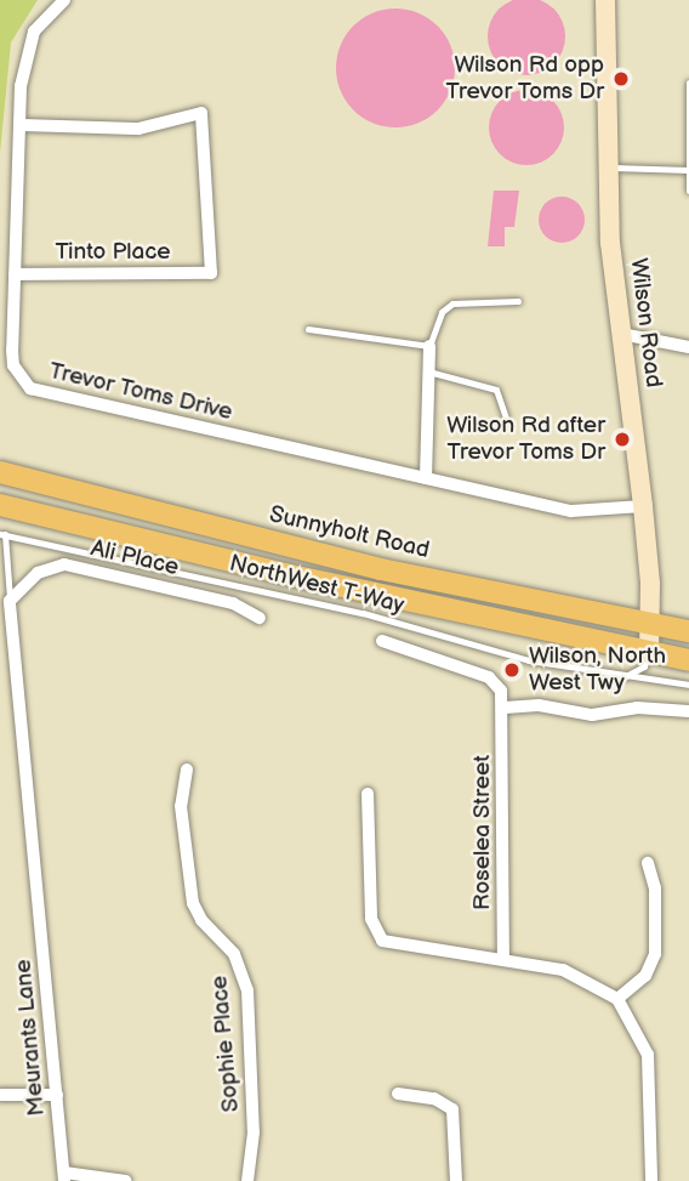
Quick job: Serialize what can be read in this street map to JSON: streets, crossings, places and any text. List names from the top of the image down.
{
  "streets": {
    "main road": ["Sunnyholt Road"],
    "street": [
      "Tinto Place",
      "Wilson Road",
      "Trevor Toms Drive",
      "Ali Place",
      "Roselea Street",
      "Meurants Lane",
      "Sophie Place"
    ],
    "lane": ["NorthWest T-Way"]
  },
  "crossings": [
    ["Tinto Place", "Trevor Toms Drive"],
    ["Wilson Road", "Trevor Toms Drive"],
    ["Wilson Road", "Sunnyholt Road"],
    ["Ali Place", "Meurants Lane"],
    ["NorthWest T-Way", "Meurants Lane"]
  ],
  "places": ["Wilson Rd opp Trevor Toms Dr", "Wilson Rd after Trevor Toms Dr", "Wilson, North West Twy"]
}
